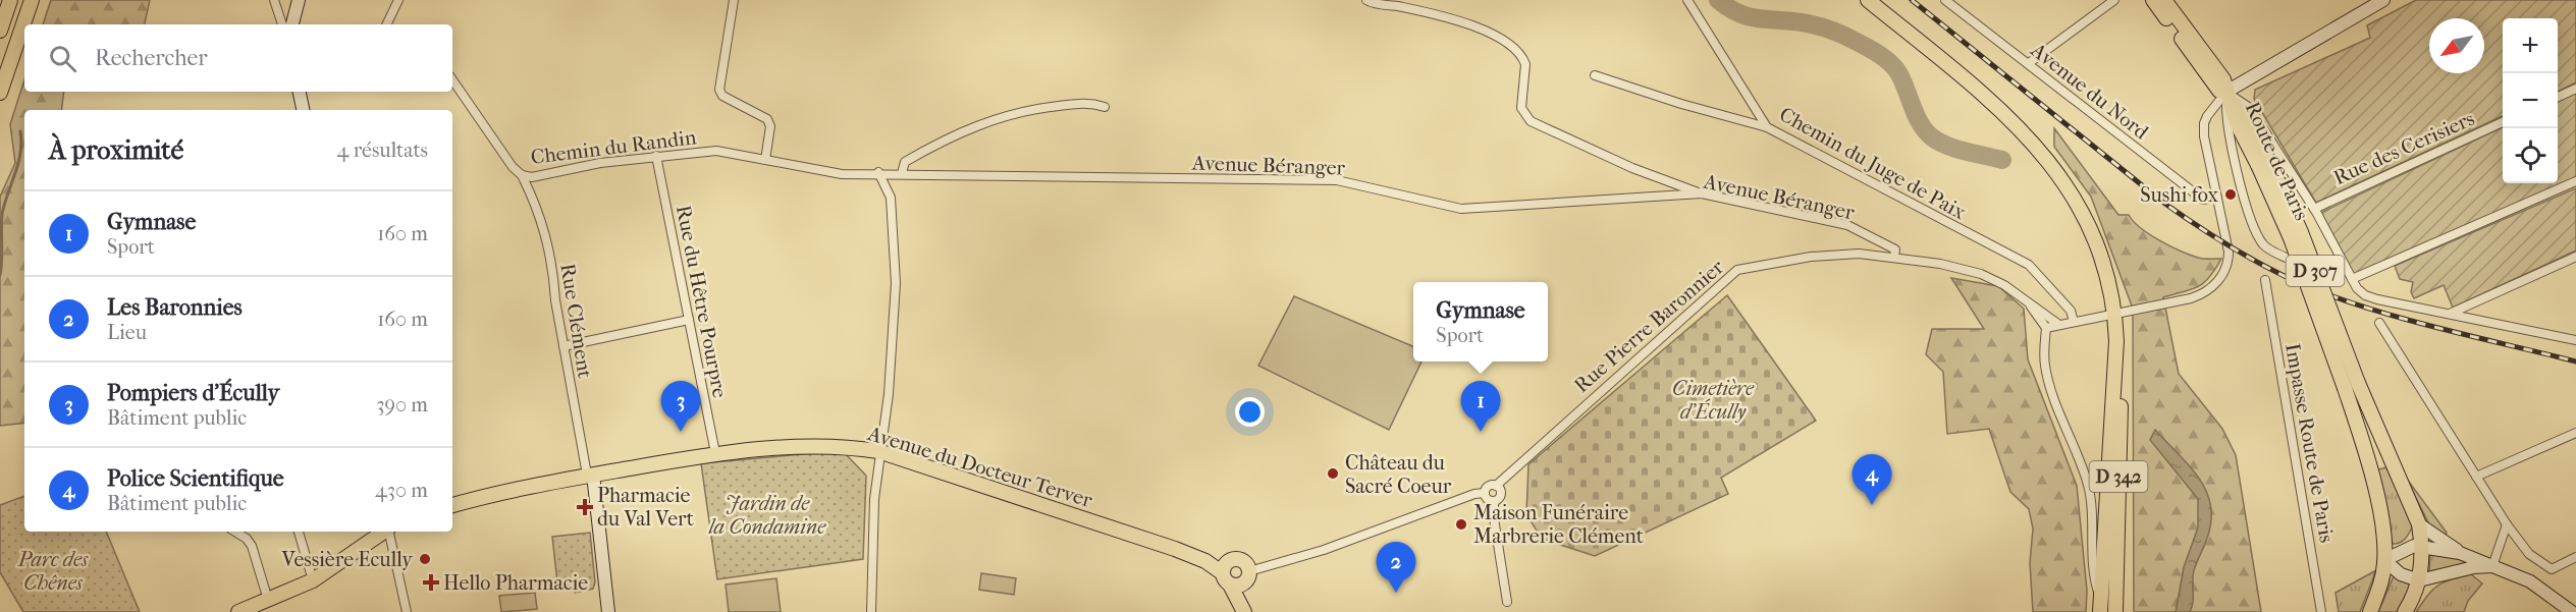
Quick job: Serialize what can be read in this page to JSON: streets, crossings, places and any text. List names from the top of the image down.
{
  "streets": {
    "main road": [
      "Route de Paris",
      "D 307",
      "Avenue du Docteur Terver",
      "D 342"
    ],
    "street": [
      "Avenue du Nord",
      "Chemin du Randin",
      "Rue des Cerisiers",
      "Chemin du Juge de Paix",
      "Avenue Béranger",
      "Rue du Hêtre Pourpre",
      "Rue Clément",
      "Rue Pierre Baronnier",
      "Impasse Route de Paris"
    ]
  },
  "crossings": [
    ["Chemin du Randin", "Avenue Béranger"],
    ["Chemin du Randin", "Rue du Hêtre Pourpre"],
    ["Chemin du Randin", "Rue Clément"],
    ["Route de Paris", "D 307"],
    ["Avenue Béranger", "Rue Pierre Baronnier"],
    ["Rue du Hêtre Pourpre", "Avenue du Docteur Terver"],
    ["Rue Clément", "Avenue du Docteur Terver"]
  ],
  "parks": ["Cimetière d'Écully", "Jardin de la Condamine", "Parc des Chênes"],
  "places": {
    "other": [
      "Sushi fox",
      "Château du Sacré Coeur",
      "Maison Funéraire Marbrerie Clément",
      "Vessière Ecully"
    ],
    "health": ["Pharmacie du Val Vert", "Hello Pharmacie"]
  },
  "north": "bottom left",
  "page": {
    "map_buttons": ["+", "−"],
    "search": "Rechercher",
    "heading": ["À proximité", "4 résultats"],
    "list": [
      {
        "mark": "1",
        "name": "Gymnase",
        "note": "Sport",
        "value": "160 m"
      },
      {
        "mark": "2",
        "name": "Les Baronnies",
        "note": "Lieu",
        "value": "160 m"
      },
      {
        "mark": "3",
        "name": "Pompiers d'Écully",
        "note": "Bâtiment public",
        "value": "390 m"
      },
      {
        "mark": "4",
        "name": "Police Scientifique",
        "note": "Bâtiment public",
        "value": "430 m"
      }
    ],
    "popup": ["Gymnase", "Sport"],
    "pins": [
      "1",
      "3",
      "4",
      "2"
    ]
  }
}
